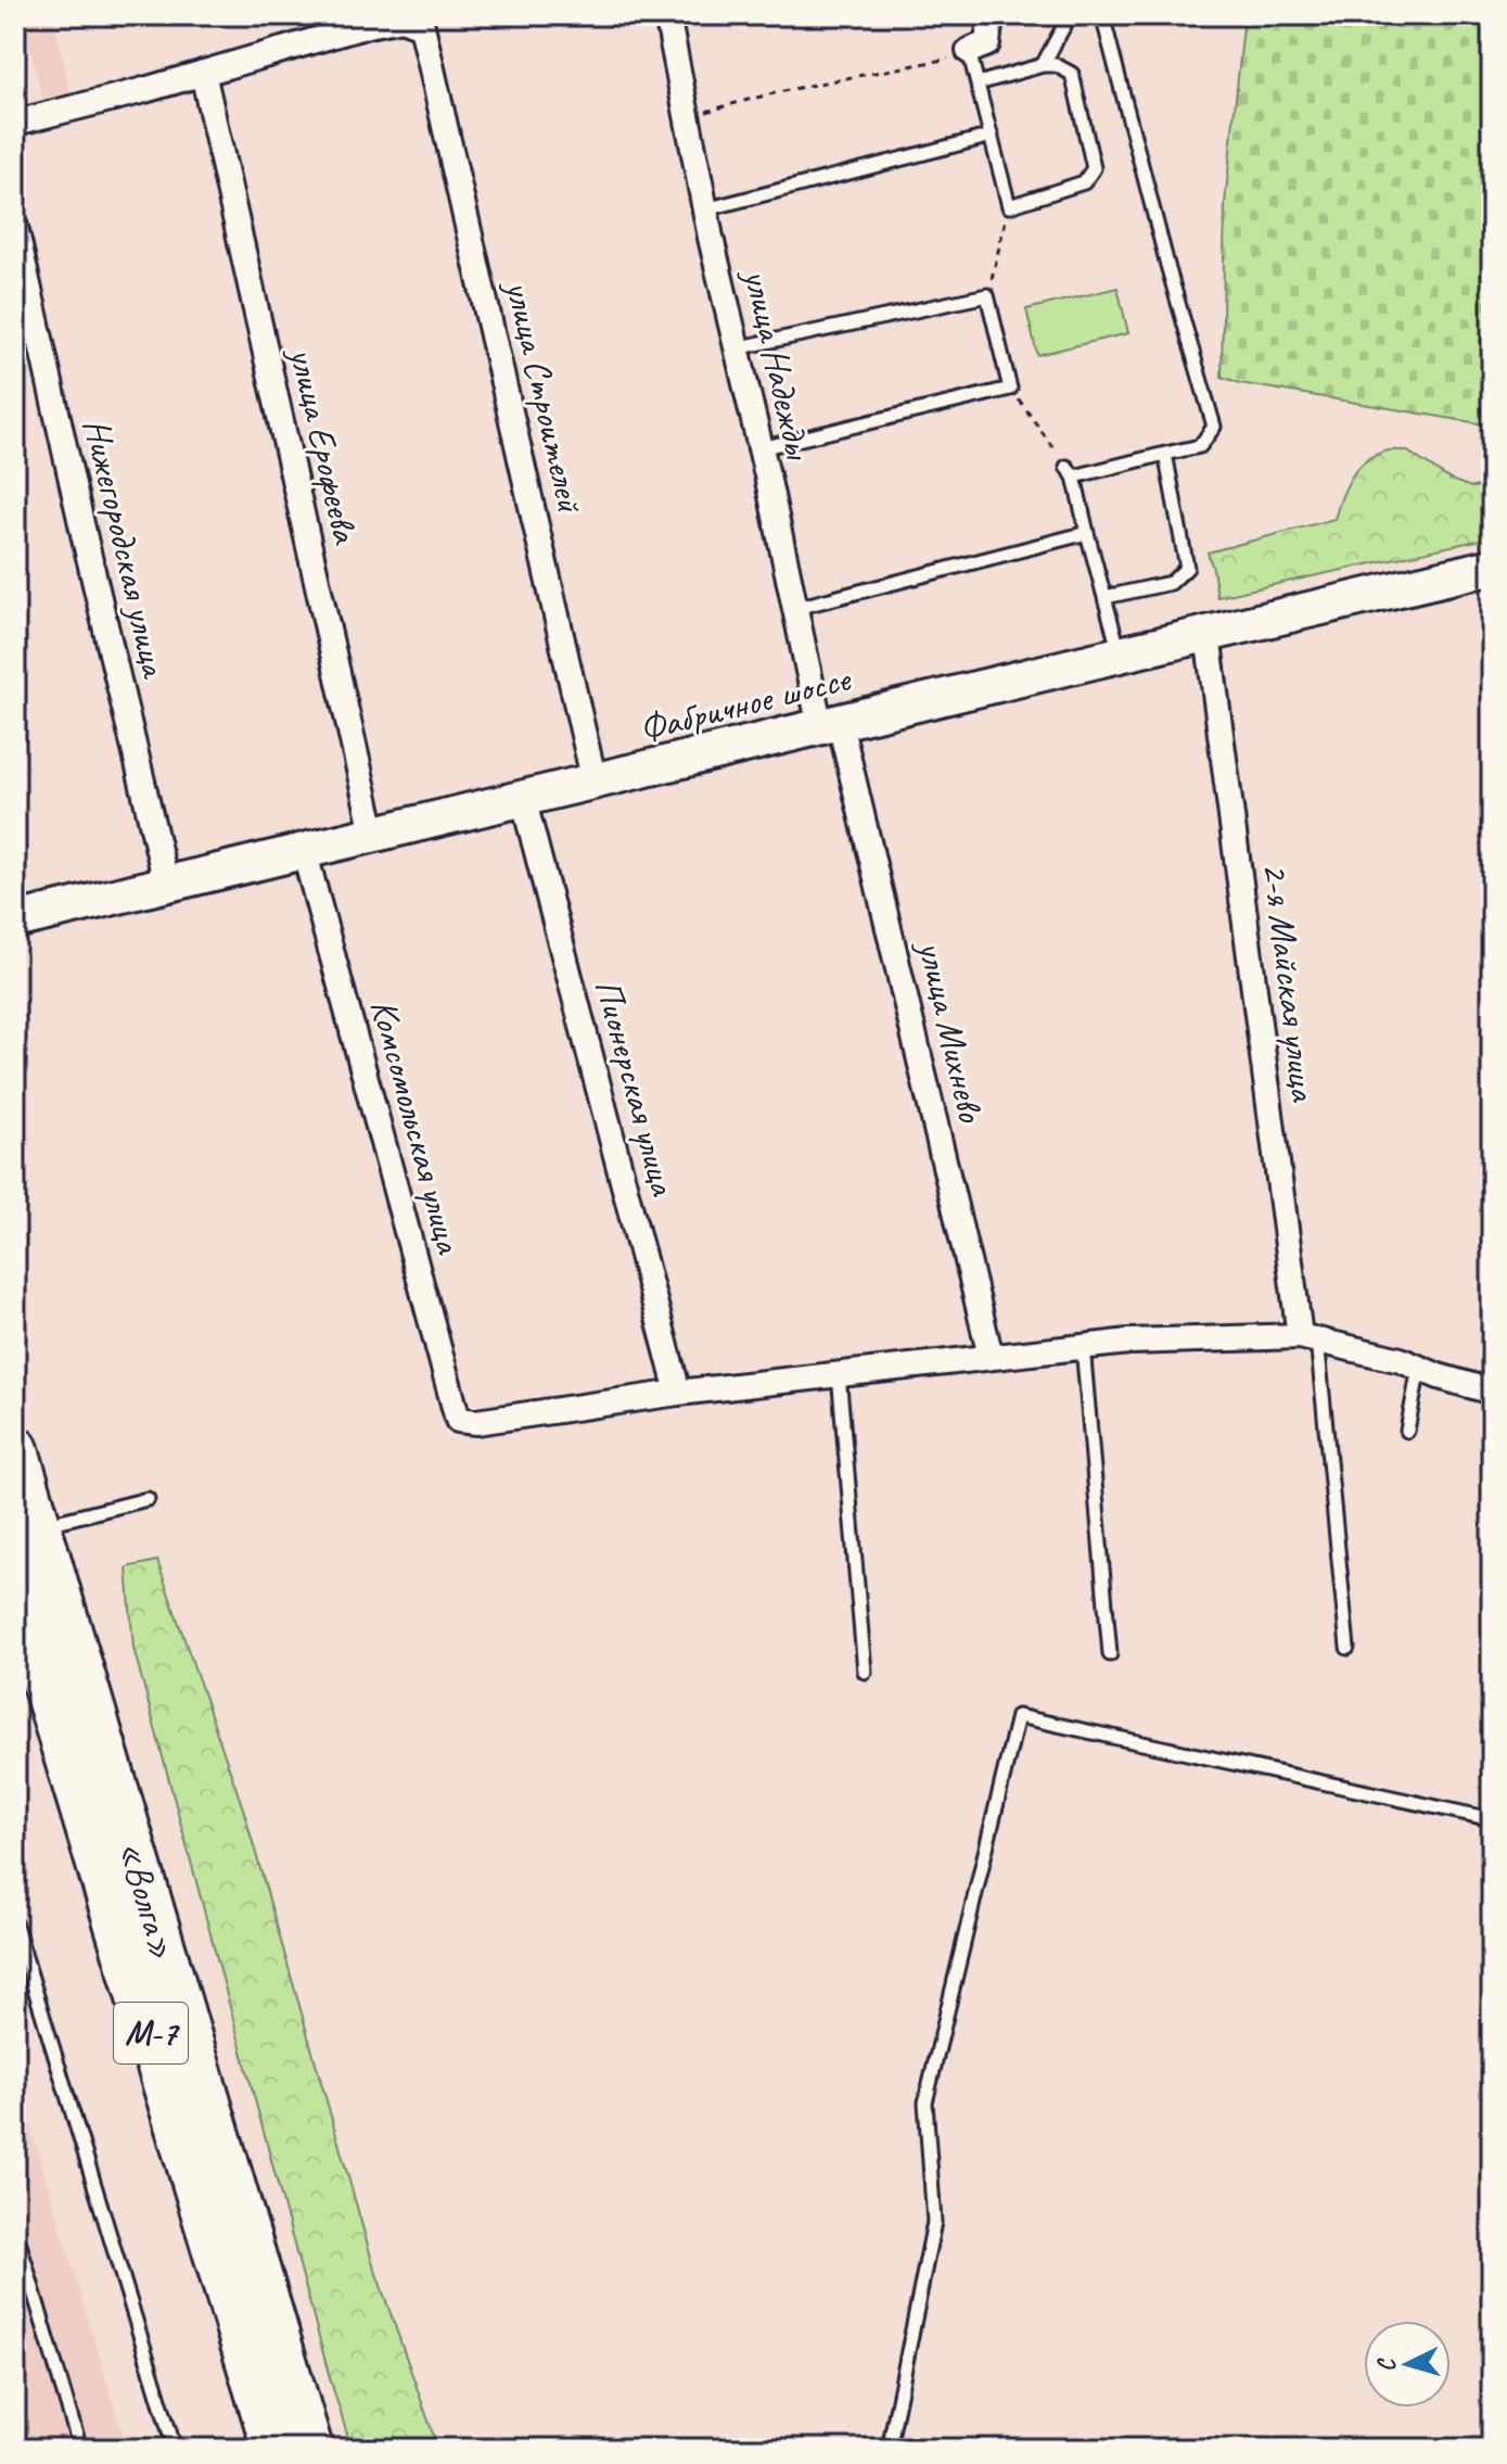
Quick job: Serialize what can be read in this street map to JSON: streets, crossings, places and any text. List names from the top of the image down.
{
  "streets": {
    "highway": ["«Волга»", "М-7"],
    "main road": ["Фабричное шоссе"],
    "street": [
      "улица Надежды",
      "улица Строителей",
      "улица Ерофеева",
      "Нижегородская улица",
      "2-я Майская улица",
      "улица Михнево",
      "Пионерская улица",
      "Комсомольская улица"
    ]
  },
  "crossings": [
    ["улица Надежды", "Фабричное шоссе"],
    ["улица Надежды", "улица Михнево"],
    ["улица Строителей", "улица Ерофеева"],
    ["улица Строителей", "Фабричное шоссе"],
    ["улица Ерофеева", "Фабричное шоссе"],
    ["Нижегородская улица", "Фабричное шоссе"],
    ["Фабричное шоссе", "2-я Майская улица"],
    ["Фабричное шоссе", "улица Михнево"],
    ["Фабричное шоссе", "Пионерская улица"],
    ["Фабричное шоссе", "Комсомольская улица"],
    ["Пионерская улица", "Комсомольская улица"]
  ],
  "north": "left"
}
